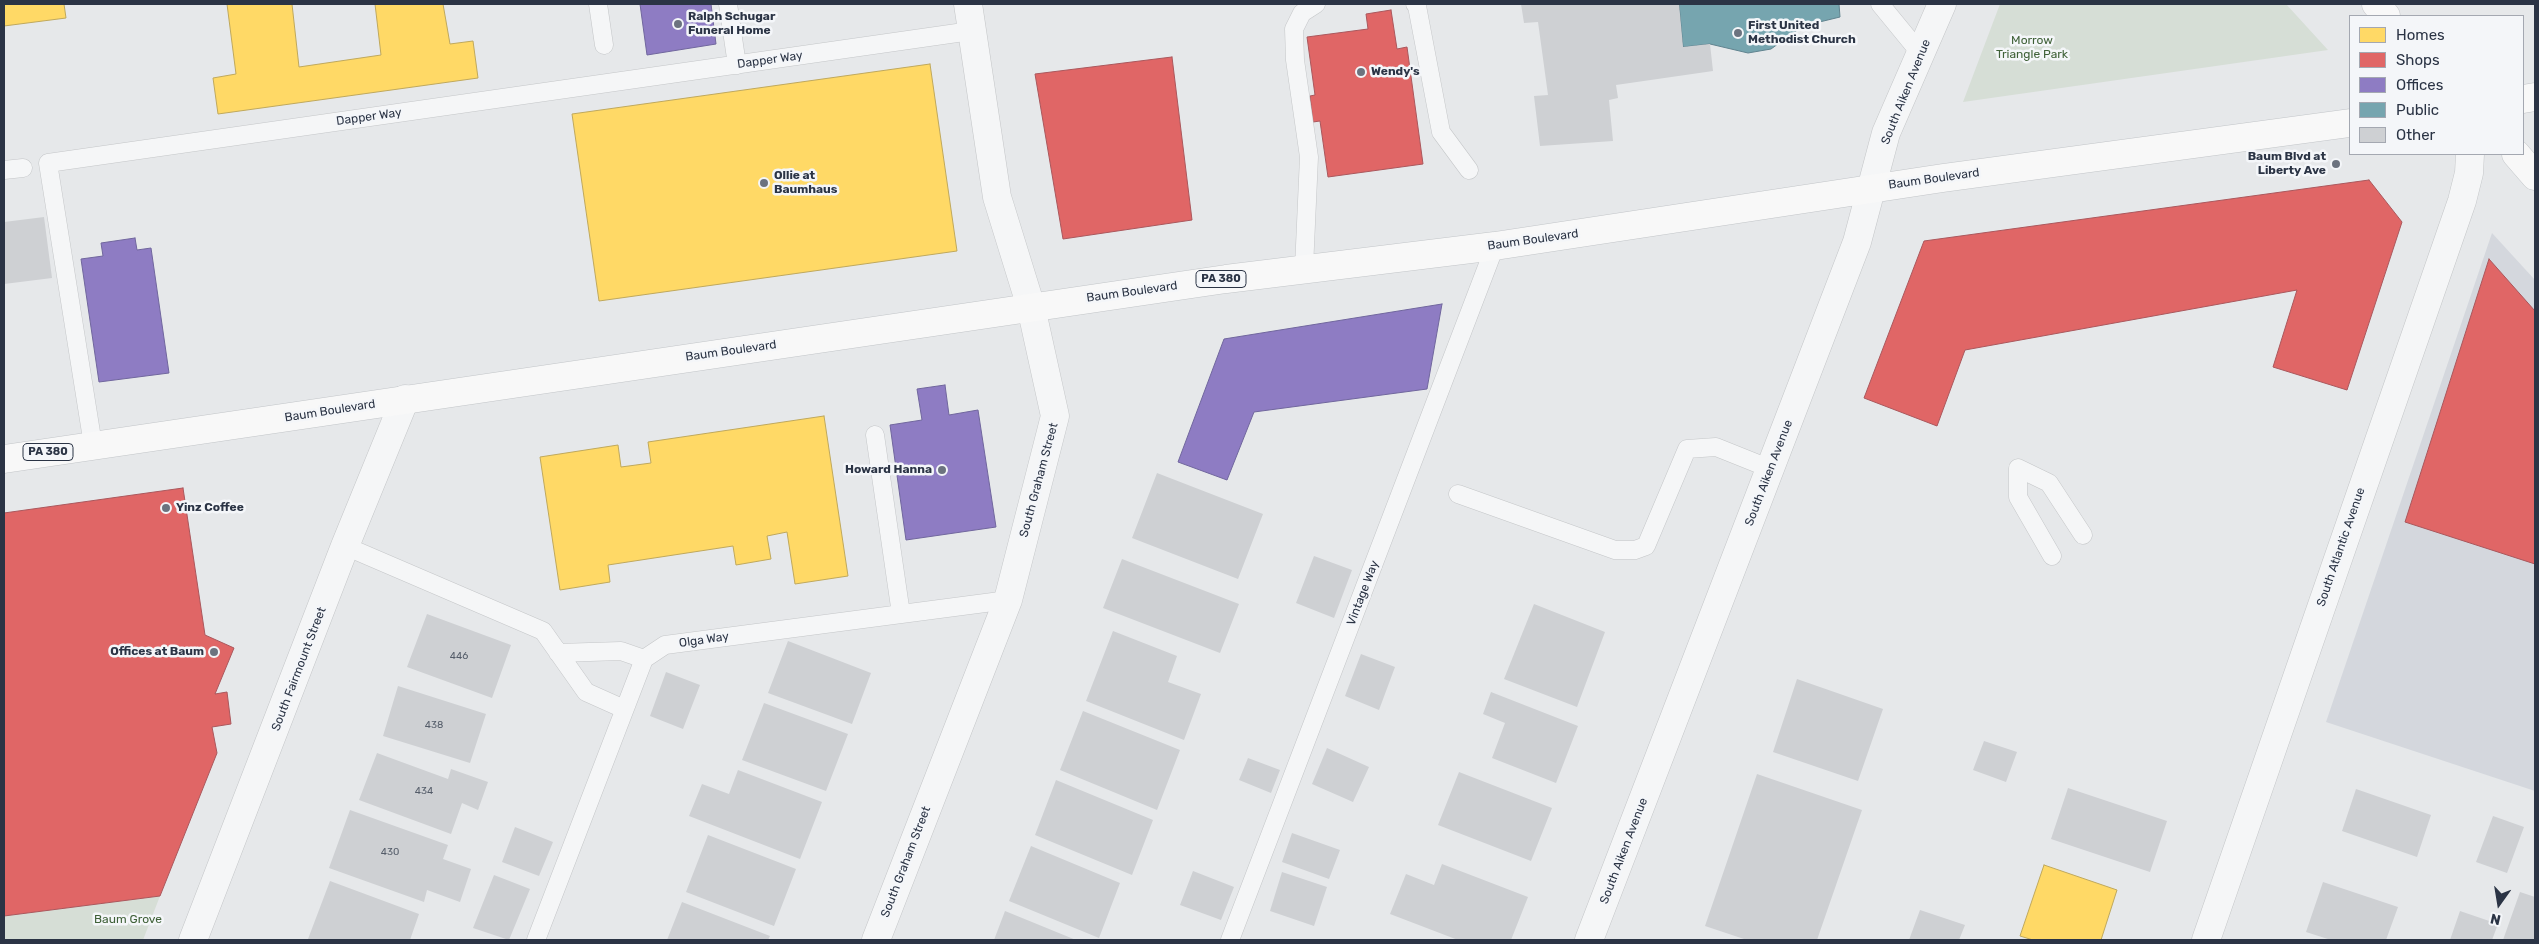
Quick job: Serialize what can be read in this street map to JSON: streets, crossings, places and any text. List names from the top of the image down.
{
  "streets": {
    "main road": ["Baum Boulevard", "PA 380"],
    "street": [
      "South Aiken Avenue",
      "South Graham Street",
      "South Atlantic Avenue",
      "South Fairmount Street"
    ],
    "lane": ["Dapper Way", "Vintage Way", "Olga Way"]
  },
  "crossings": [
    ["Dapper Way", "Baum Boulevard"],
    ["Dapper Way", "South Graham Street"],
    ["South Aiken Avenue", "Baum Boulevard"],
    ["Baum Boulevard", "South Graham Street"],
    ["Baum Boulevard", "Vintage Way"],
    ["Baum Boulevard", "South Fairmount Street"],
    ["South Graham Street", "Olga Way"]
  ],
  "parks": ["Morrow Triangle Park", "Baum Grove"],
  "places": [
    "Ralph Schugar Funeral Home",
    "First United Methodist Church",
    "Wendy's",
    "Baum Blvd at Liberty Ave",
    "Ollie at Baumhaus",
    "Howard Hanna",
    "Yinz Coffee",
    "Offices at Baum"
  ],
  "house_numbers": [
    "446",
    "438",
    "434",
    "430"
  ],
  "legend": [
    "Homes",
    "Shops",
    "Offices",
    "Public",
    "Other"
  ],
  "north": "bottom"
}
